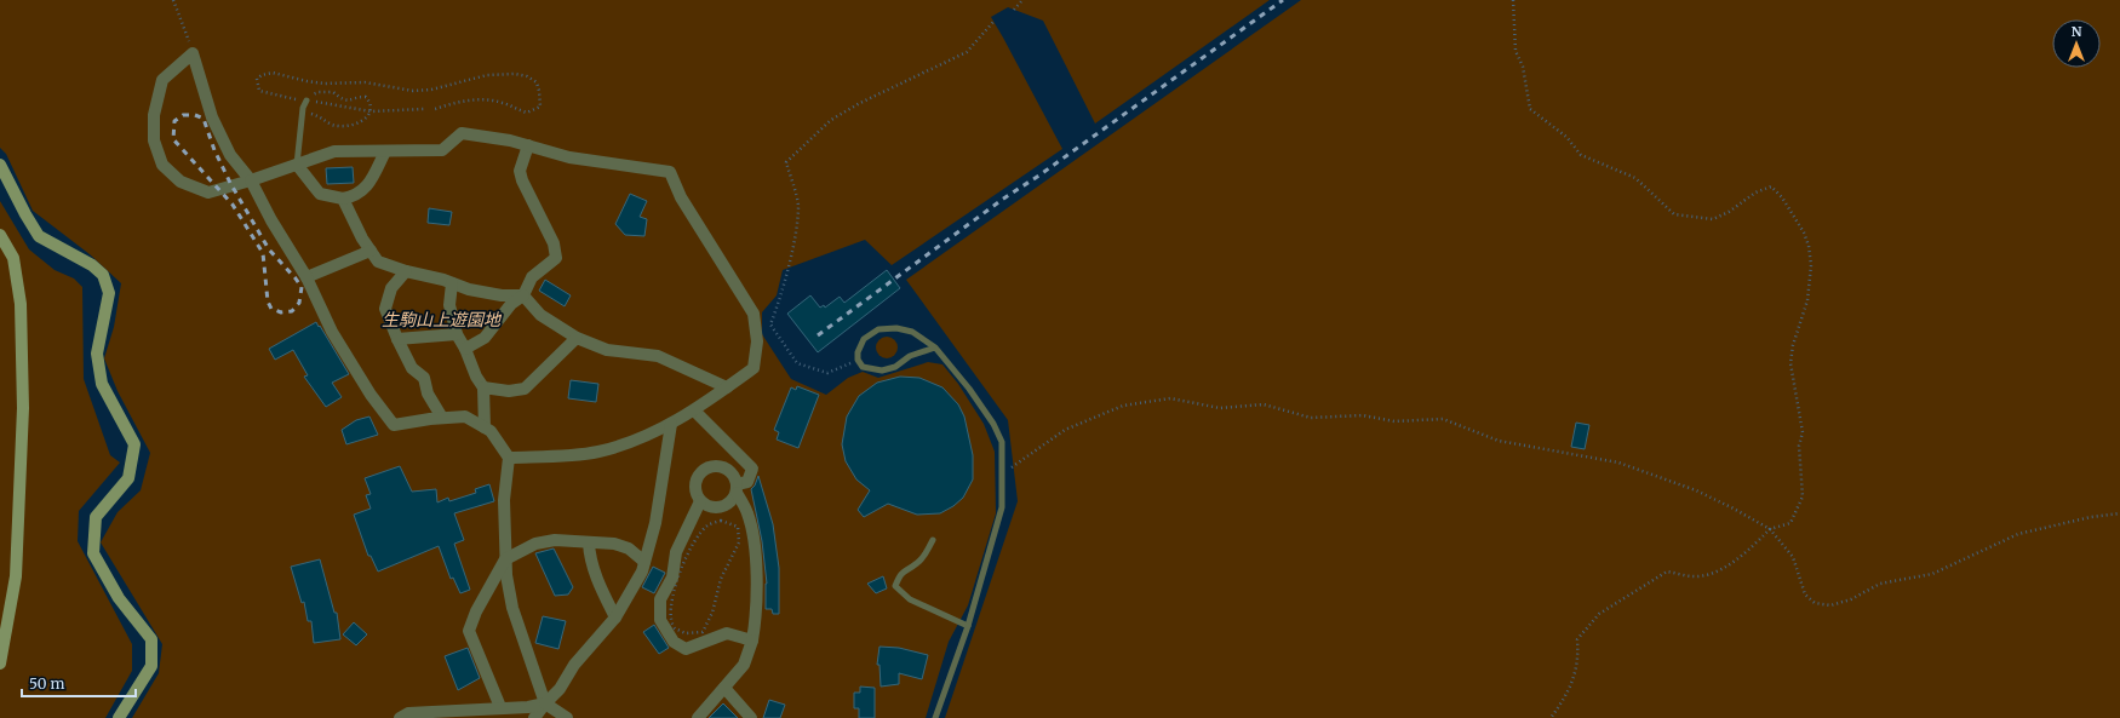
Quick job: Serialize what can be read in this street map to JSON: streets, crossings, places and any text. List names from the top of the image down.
{
  "parks": ["生駒山上遊園地"],
  "scale_bar": "50 m",
  "north": "top"
}
